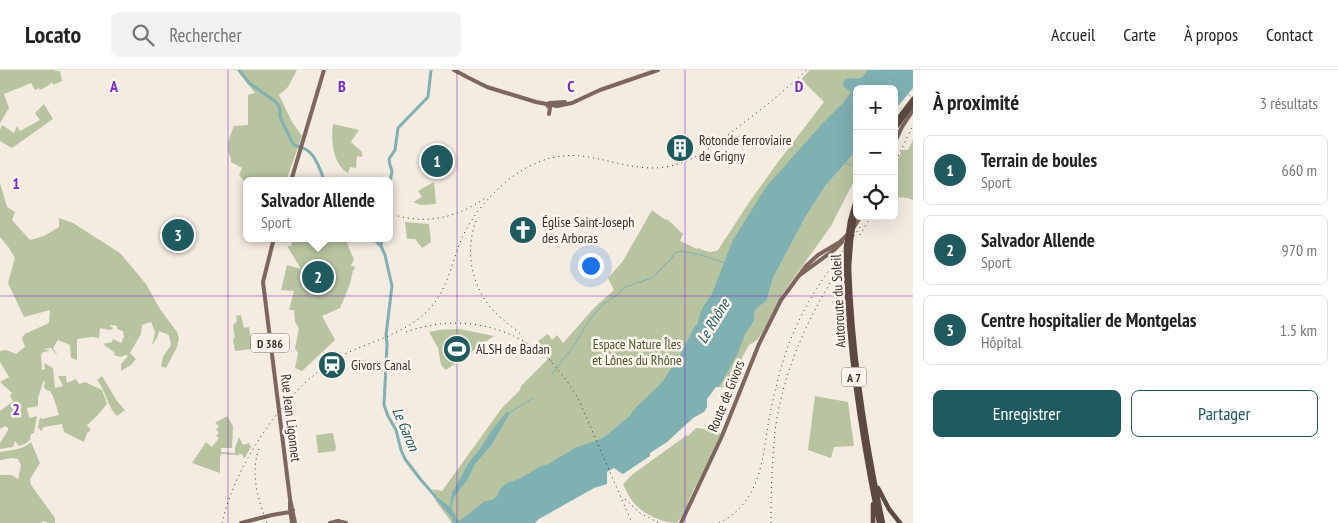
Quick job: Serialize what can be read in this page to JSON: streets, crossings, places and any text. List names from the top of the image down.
{
  "streets": {
    "highway": ["Autoroute du Soleil", "A 7"],
    "main road": ["D 386", "Route de Givors", "Rue Jean Ligonnet"]
  },
  "water": ["Le Rhône", "Le Garon"],
  "parks": ["Espace Nature Îles et Lônes du Rhône"],
  "places": {
    "building": ["Rotonde ferroviaire de Grigny"],
    "church": ["Église Saint-Joseph des Arboras"],
    "sports": ["ALSH de Badan"],
    "station": ["Givors Canal"]
  },
  "page": {
    "header": "Locato",
    "search": "Rechercher",
    "nav": [
      "Accueil",
      "Carte",
      "À propos",
      "Contact"
    ],
    "heading": ["À proximité", "3 résultats"],
    "map_buttons": ["+", "−"],
    "list": [
      {
        "mark": "1",
        "name": "Terrain de boules",
        "note": "Sport",
        "value": "660 m"
      },
      {
        "mark": "2",
        "name": "Salvador Allende",
        "note": "Sport",
        "value": "970 m"
      },
      {
        "mark": "3",
        "name": "Centre hospitalier de Montgelas",
        "note": "Hôpital",
        "value": "1.5 km"
      }
    ],
    "pins": ["1", "3", "2"],
    "popup": ["Salvador Allende", "Sport"],
    "buttons": ["Enregistrer", "Partager"]
  },
  "grid": {
    "columns": [
      "A",
      "B",
      "C",
      "D"
    ],
    "rows": ["1", "2"]
  }
}
